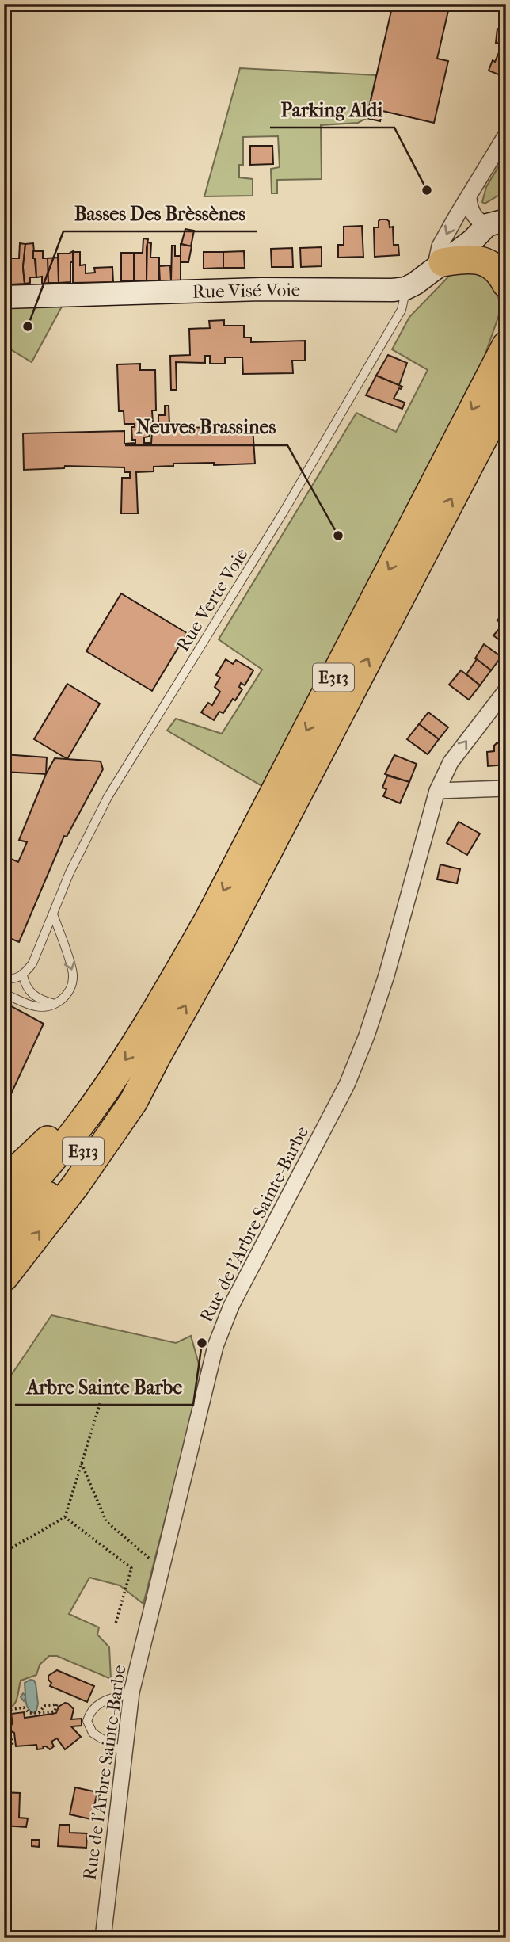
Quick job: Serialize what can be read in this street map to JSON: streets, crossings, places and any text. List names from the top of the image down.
{
  "streets": {
    "highway": ["E313"],
    "street": ["Rue Visé-Voie", "Rue de l'Arbre Sainte-Barbe"],
    "lane": ["Rue Verte Voie"]
  },
  "crossings": [
    ["Rue Visé-Voie", "Rue Verte Voie"]
  ],
  "places": [
    "Parking Aldi",
    "Basses Des Brèssènes",
    "Neuves Brassines",
    "Arbre Sainte Barbe"
  ]
}
